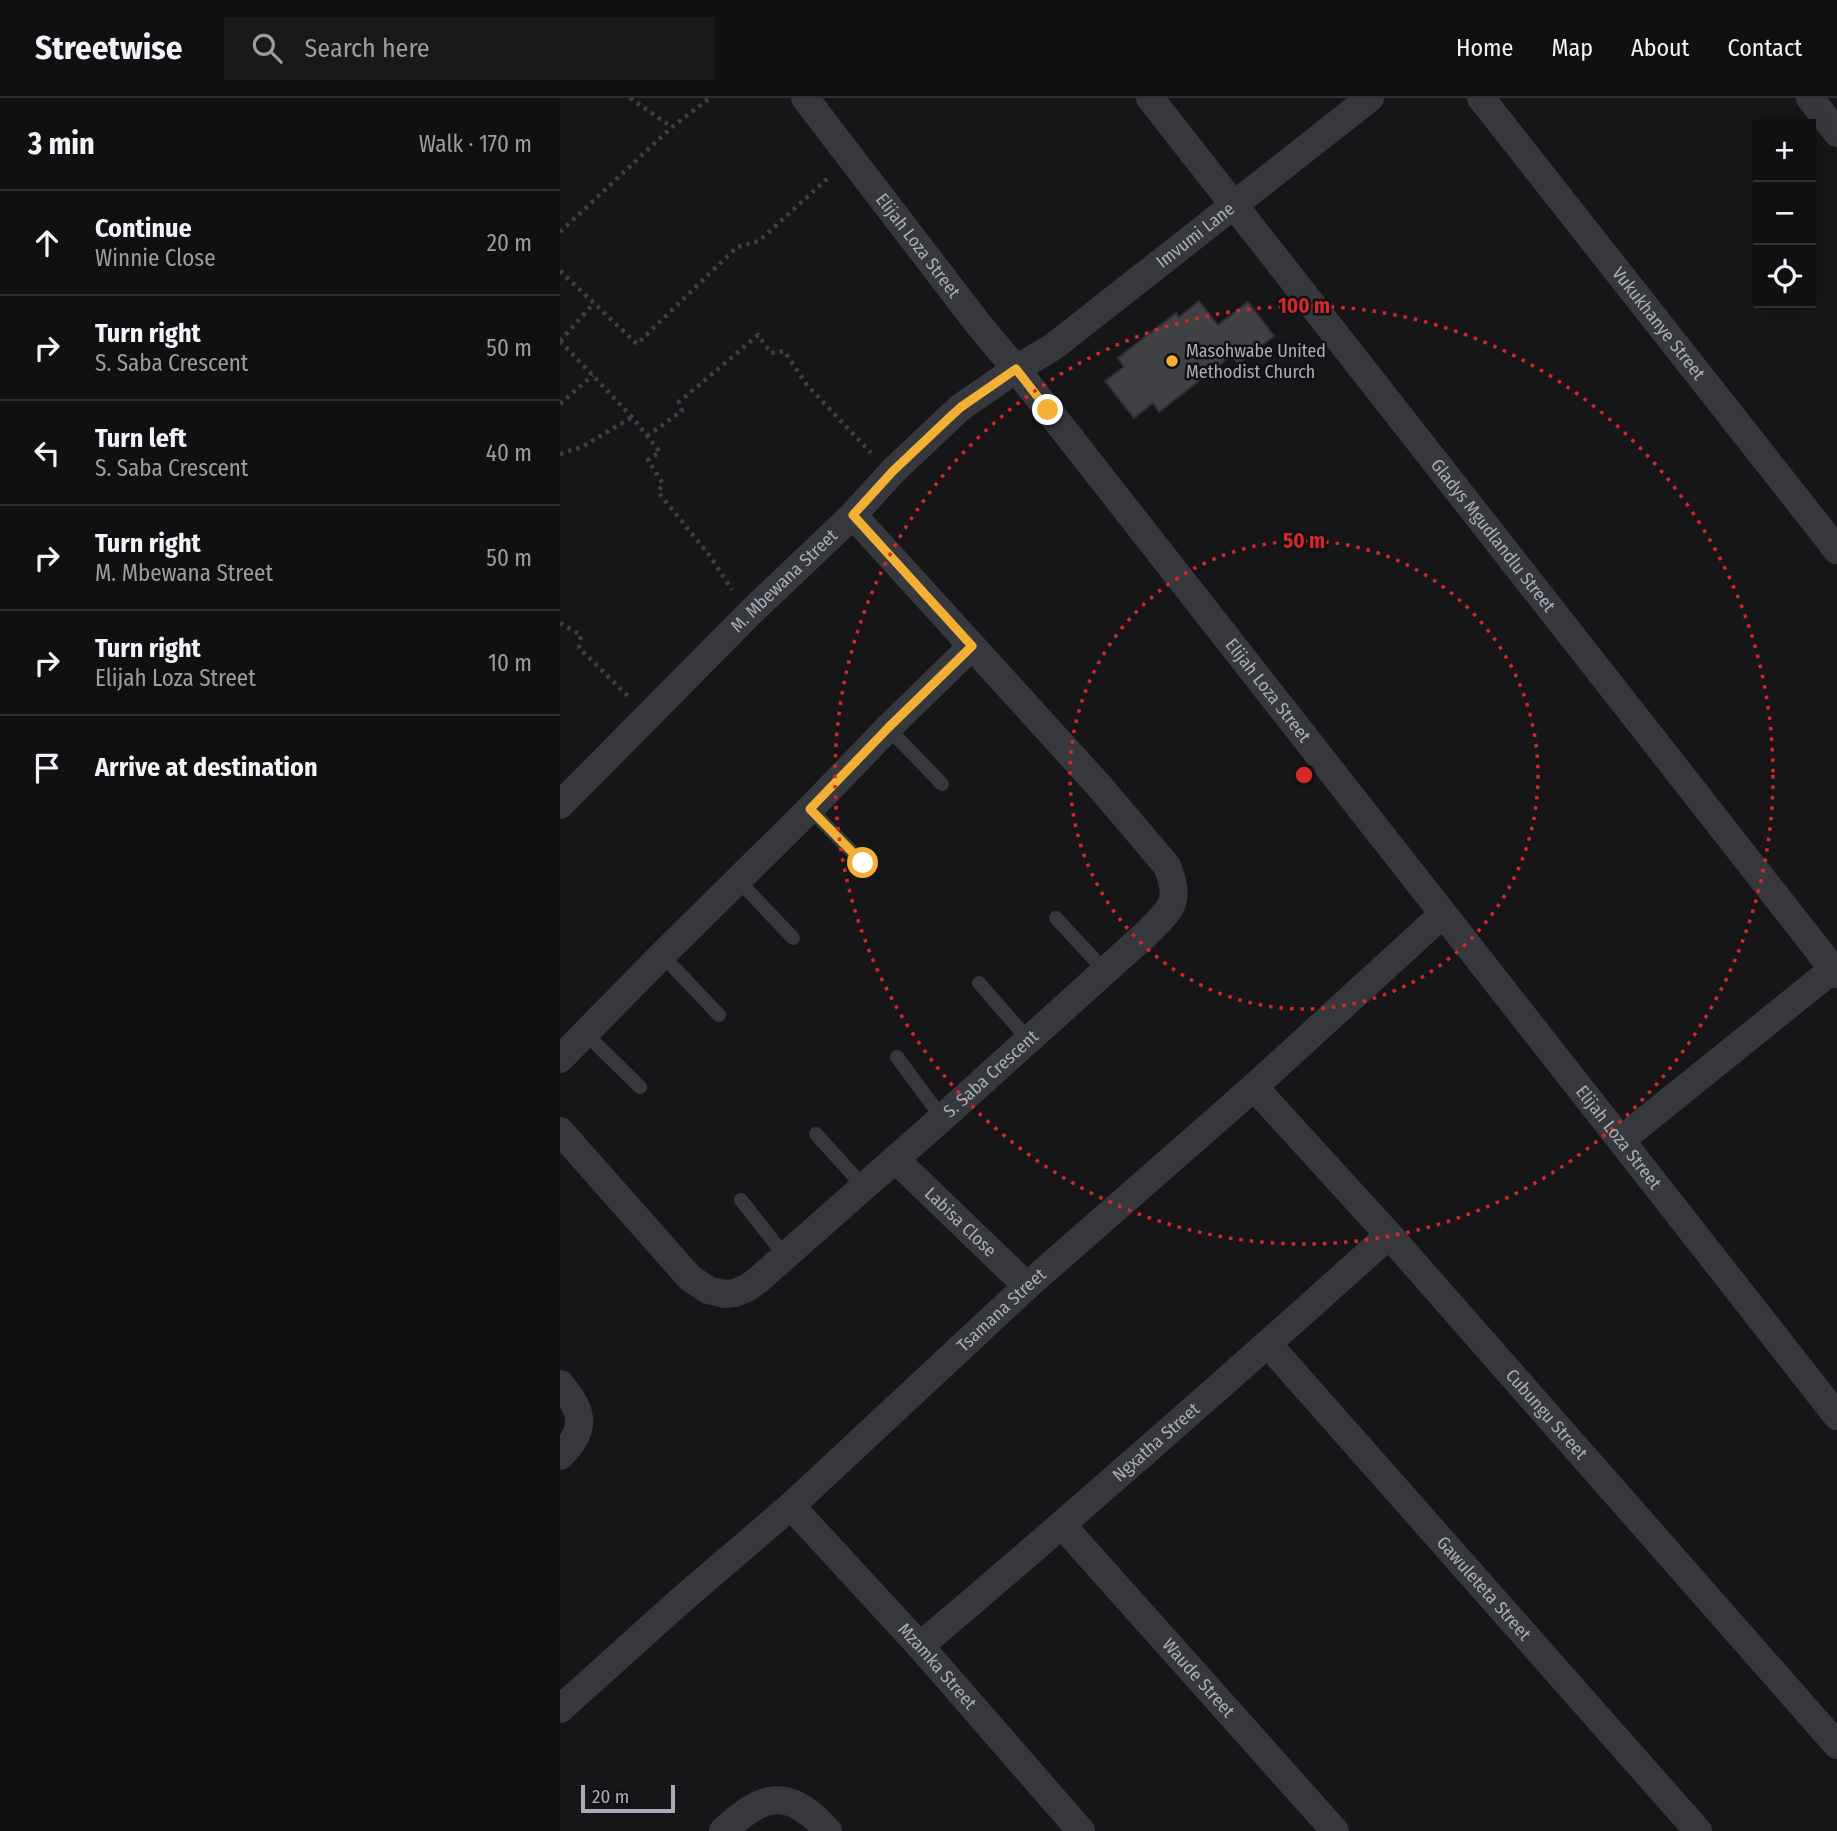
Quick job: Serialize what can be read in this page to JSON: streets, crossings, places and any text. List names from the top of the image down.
{
  "streets": {
    "street": [
      "Imvumi Lane",
      "Elijah Loza Street",
      "Vukukhanye Street",
      "Gladys Mgudlandlu Street",
      "M. Mbewana Street",
      "S. Saba Crescent",
      "Labisa Close",
      "Tsamana Street",
      "Cubungu Street",
      "Ngxatha Street",
      "Gawuleteta Street",
      "Mzamka Street",
      "Waude Street"
    ]
  },
  "crossings": [
    ["Imvumi Lane", "Elijah Loza Street"],
    ["Imvumi Lane", "Gladys Mgudlandlu Street"],
    ["Imvumi Lane", "M. Mbewana Street"],
    ["Elijah Loza Street", "M. Mbewana Street"],
    ["Elijah Loza Street", "Tsamana Street"],
    ["M. Mbewana Street", "S. Saba Crescent"],
    ["S. Saba Crescent", "Labisa Close"],
    ["Labisa Close", "Tsamana Street"],
    ["Tsamana Street", "Cubungu Street"],
    ["Tsamana Street", "Mzamka Street"],
    ["Cubungu Street", "Ngxatha Street"],
    ["Ngxatha Street", "Gawuleteta Street"],
    ["Ngxatha Street", "Mzamka Street"],
    ["Ngxatha Street", "Waude Street"]
  ],
  "places": ["Masohwabe United Methodist Church"],
  "scale_bar": "20 m",
  "page": {
    "header": "Streetwise",
    "search": "Search here",
    "nav": [
      "Home",
      "Map",
      "About",
      "Contact"
    ],
    "heading": ["3 min", "Walk · 170 m"],
    "map_buttons": ["+", "−"],
    "list": [
      ["Continue", "Winnie Close", "20 m"],
      ["Turn right", "S. Saba Crescent", "50 m"],
      ["Turn left", "S. Saba Crescent", "40 m"],
      ["Turn right", "M. Mbewana Street", "50 m"],
      ["Turn right", "Elijah Loza Street", "10 m"],
      "Arrive at destination"
    ],
    "scale": "20 m"
  },
  "rings": ["100 m", "50 m"]
}
